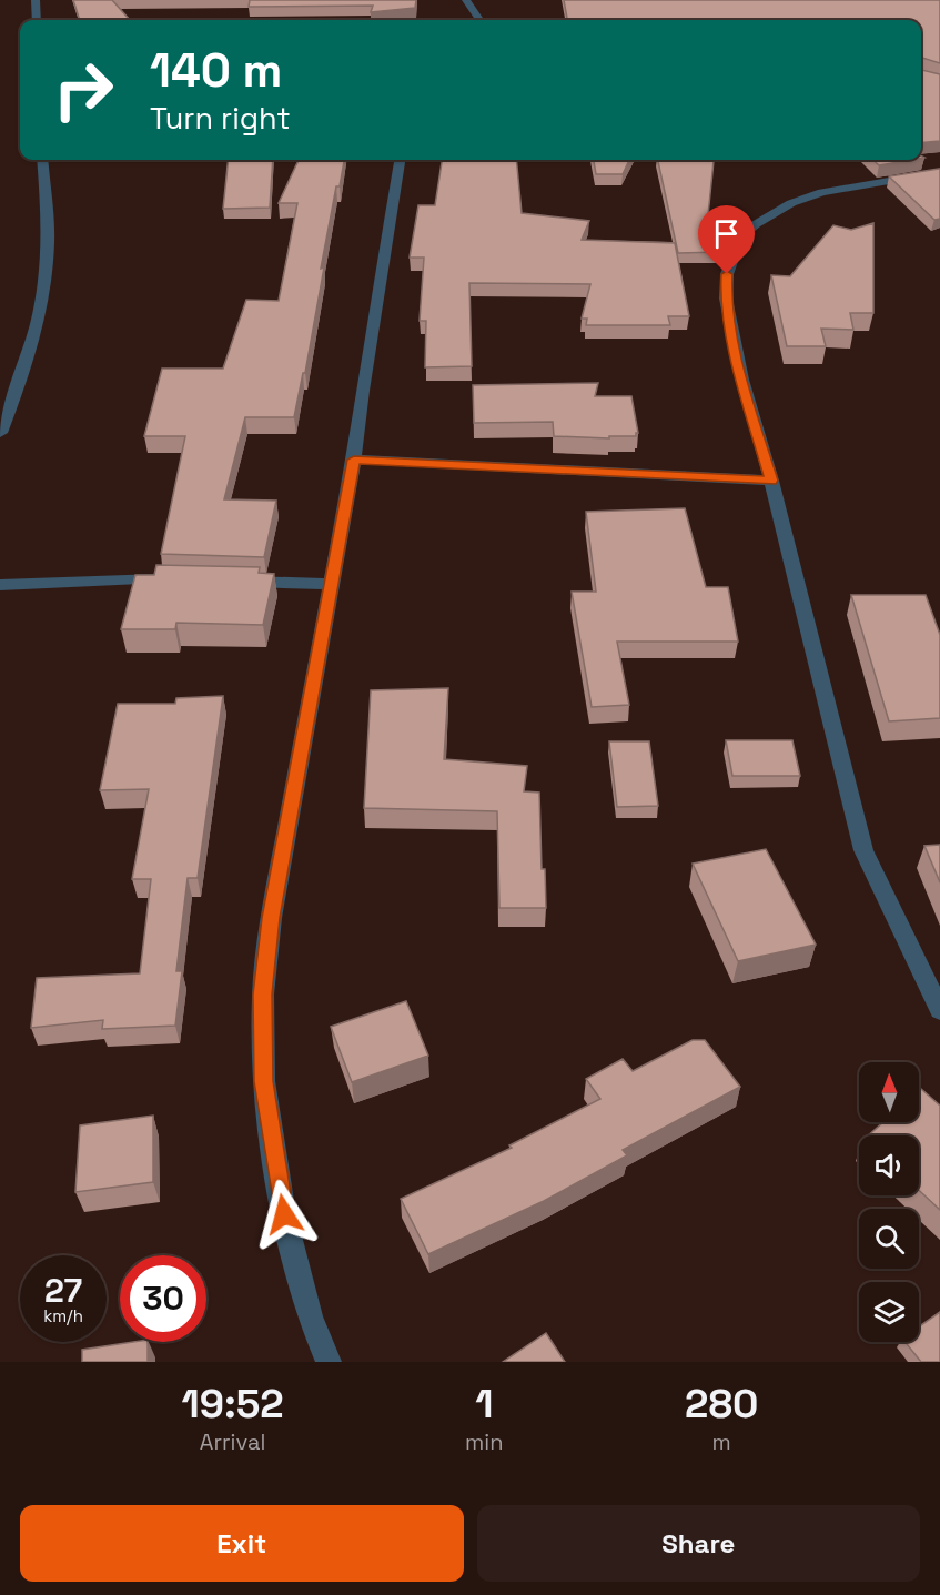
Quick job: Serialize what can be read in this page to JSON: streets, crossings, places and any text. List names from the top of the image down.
{
  "north": "top",
  "page": {
    "turn": ["140 m", "Turn right"],
    "speed": "27 km/h",
    "limit": "30",
    "eta": [
      "19:52",
      "Arrival",
      "1",
      "min",
      "280",
      "m"
    ],
    "buttons": ["Exit", "Share"]
  }
}
